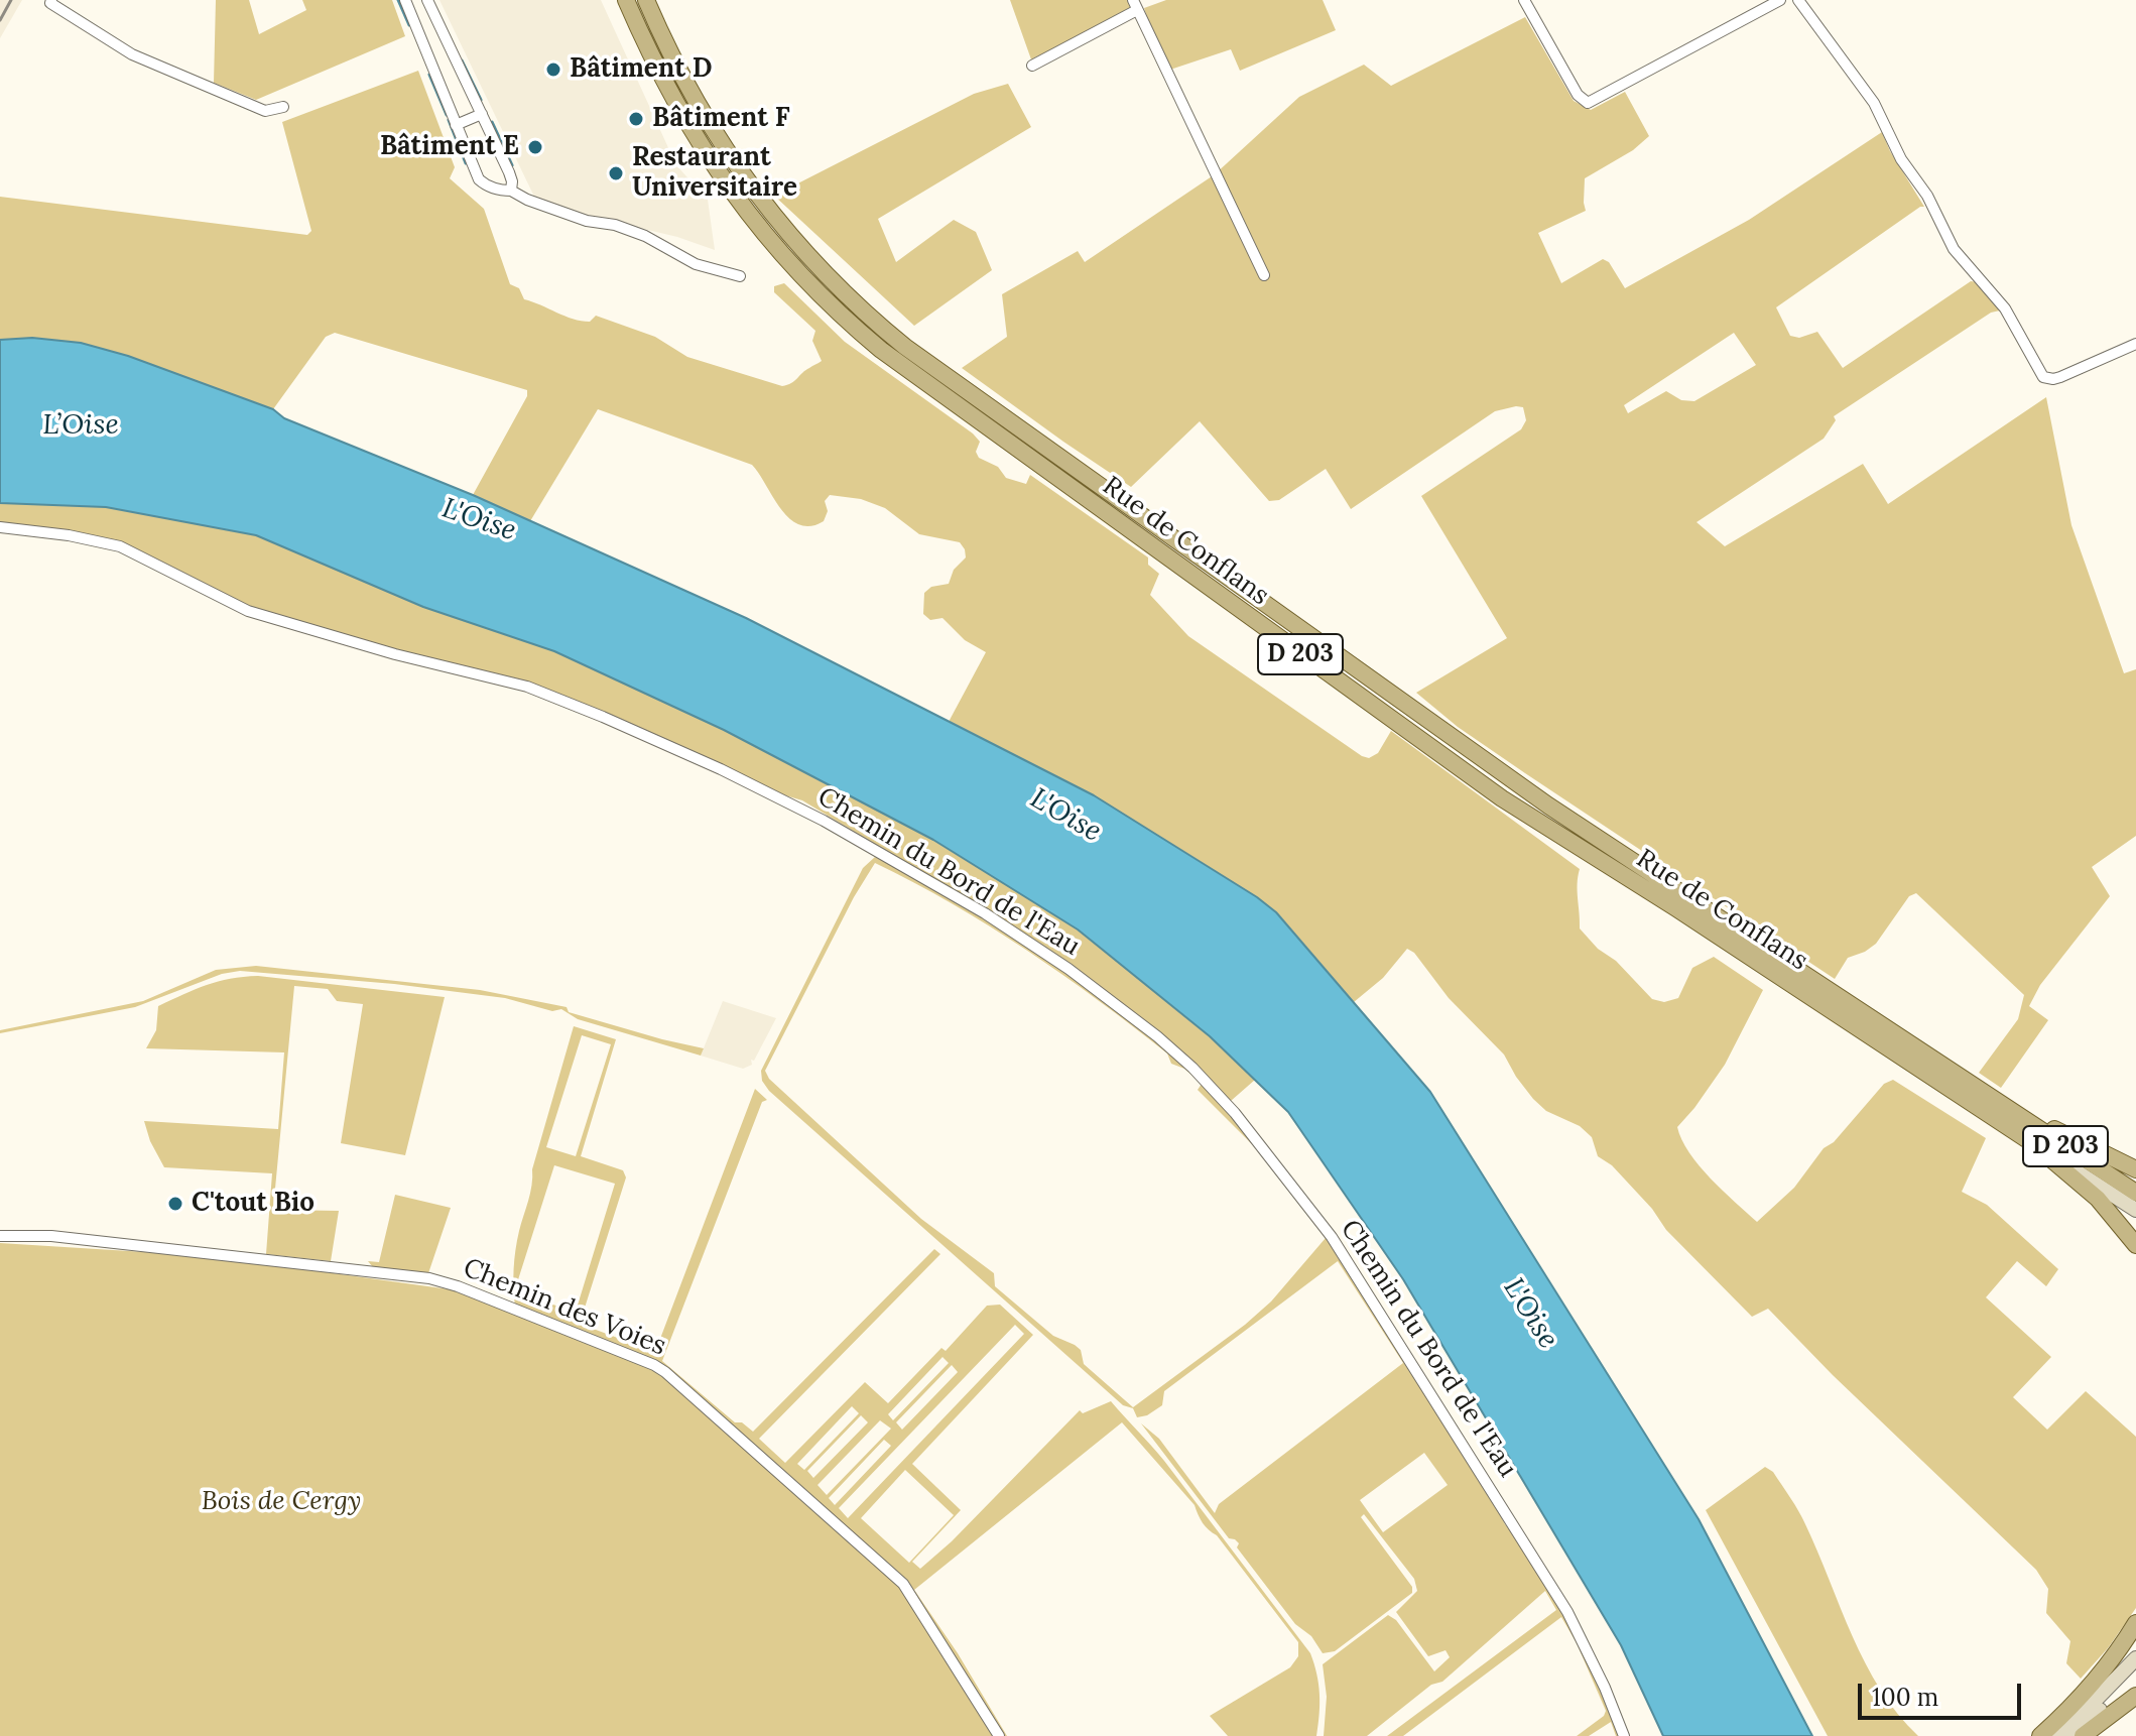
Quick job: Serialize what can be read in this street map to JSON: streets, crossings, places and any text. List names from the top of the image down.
{
  "streets": {
    "main road": ["Rue de Conflans", "D 203"],
    "street": ["Chemin du Bord de l'Eau", "Chemin des Voies"]
  },
  "crossings": [
    ["Rue de Conflans", "D 203"]
  ],
  "water": ["L’Oise", "L'Oise"],
  "parks": ["Bois de Cergy"],
  "places": [
    "Bâtiment D",
    "Bâtiment F",
    "Bâtiment E",
    "Restaurant Universitaire",
    "C'tout Bio"
  ],
  "scale_bar": "100 m"
}
